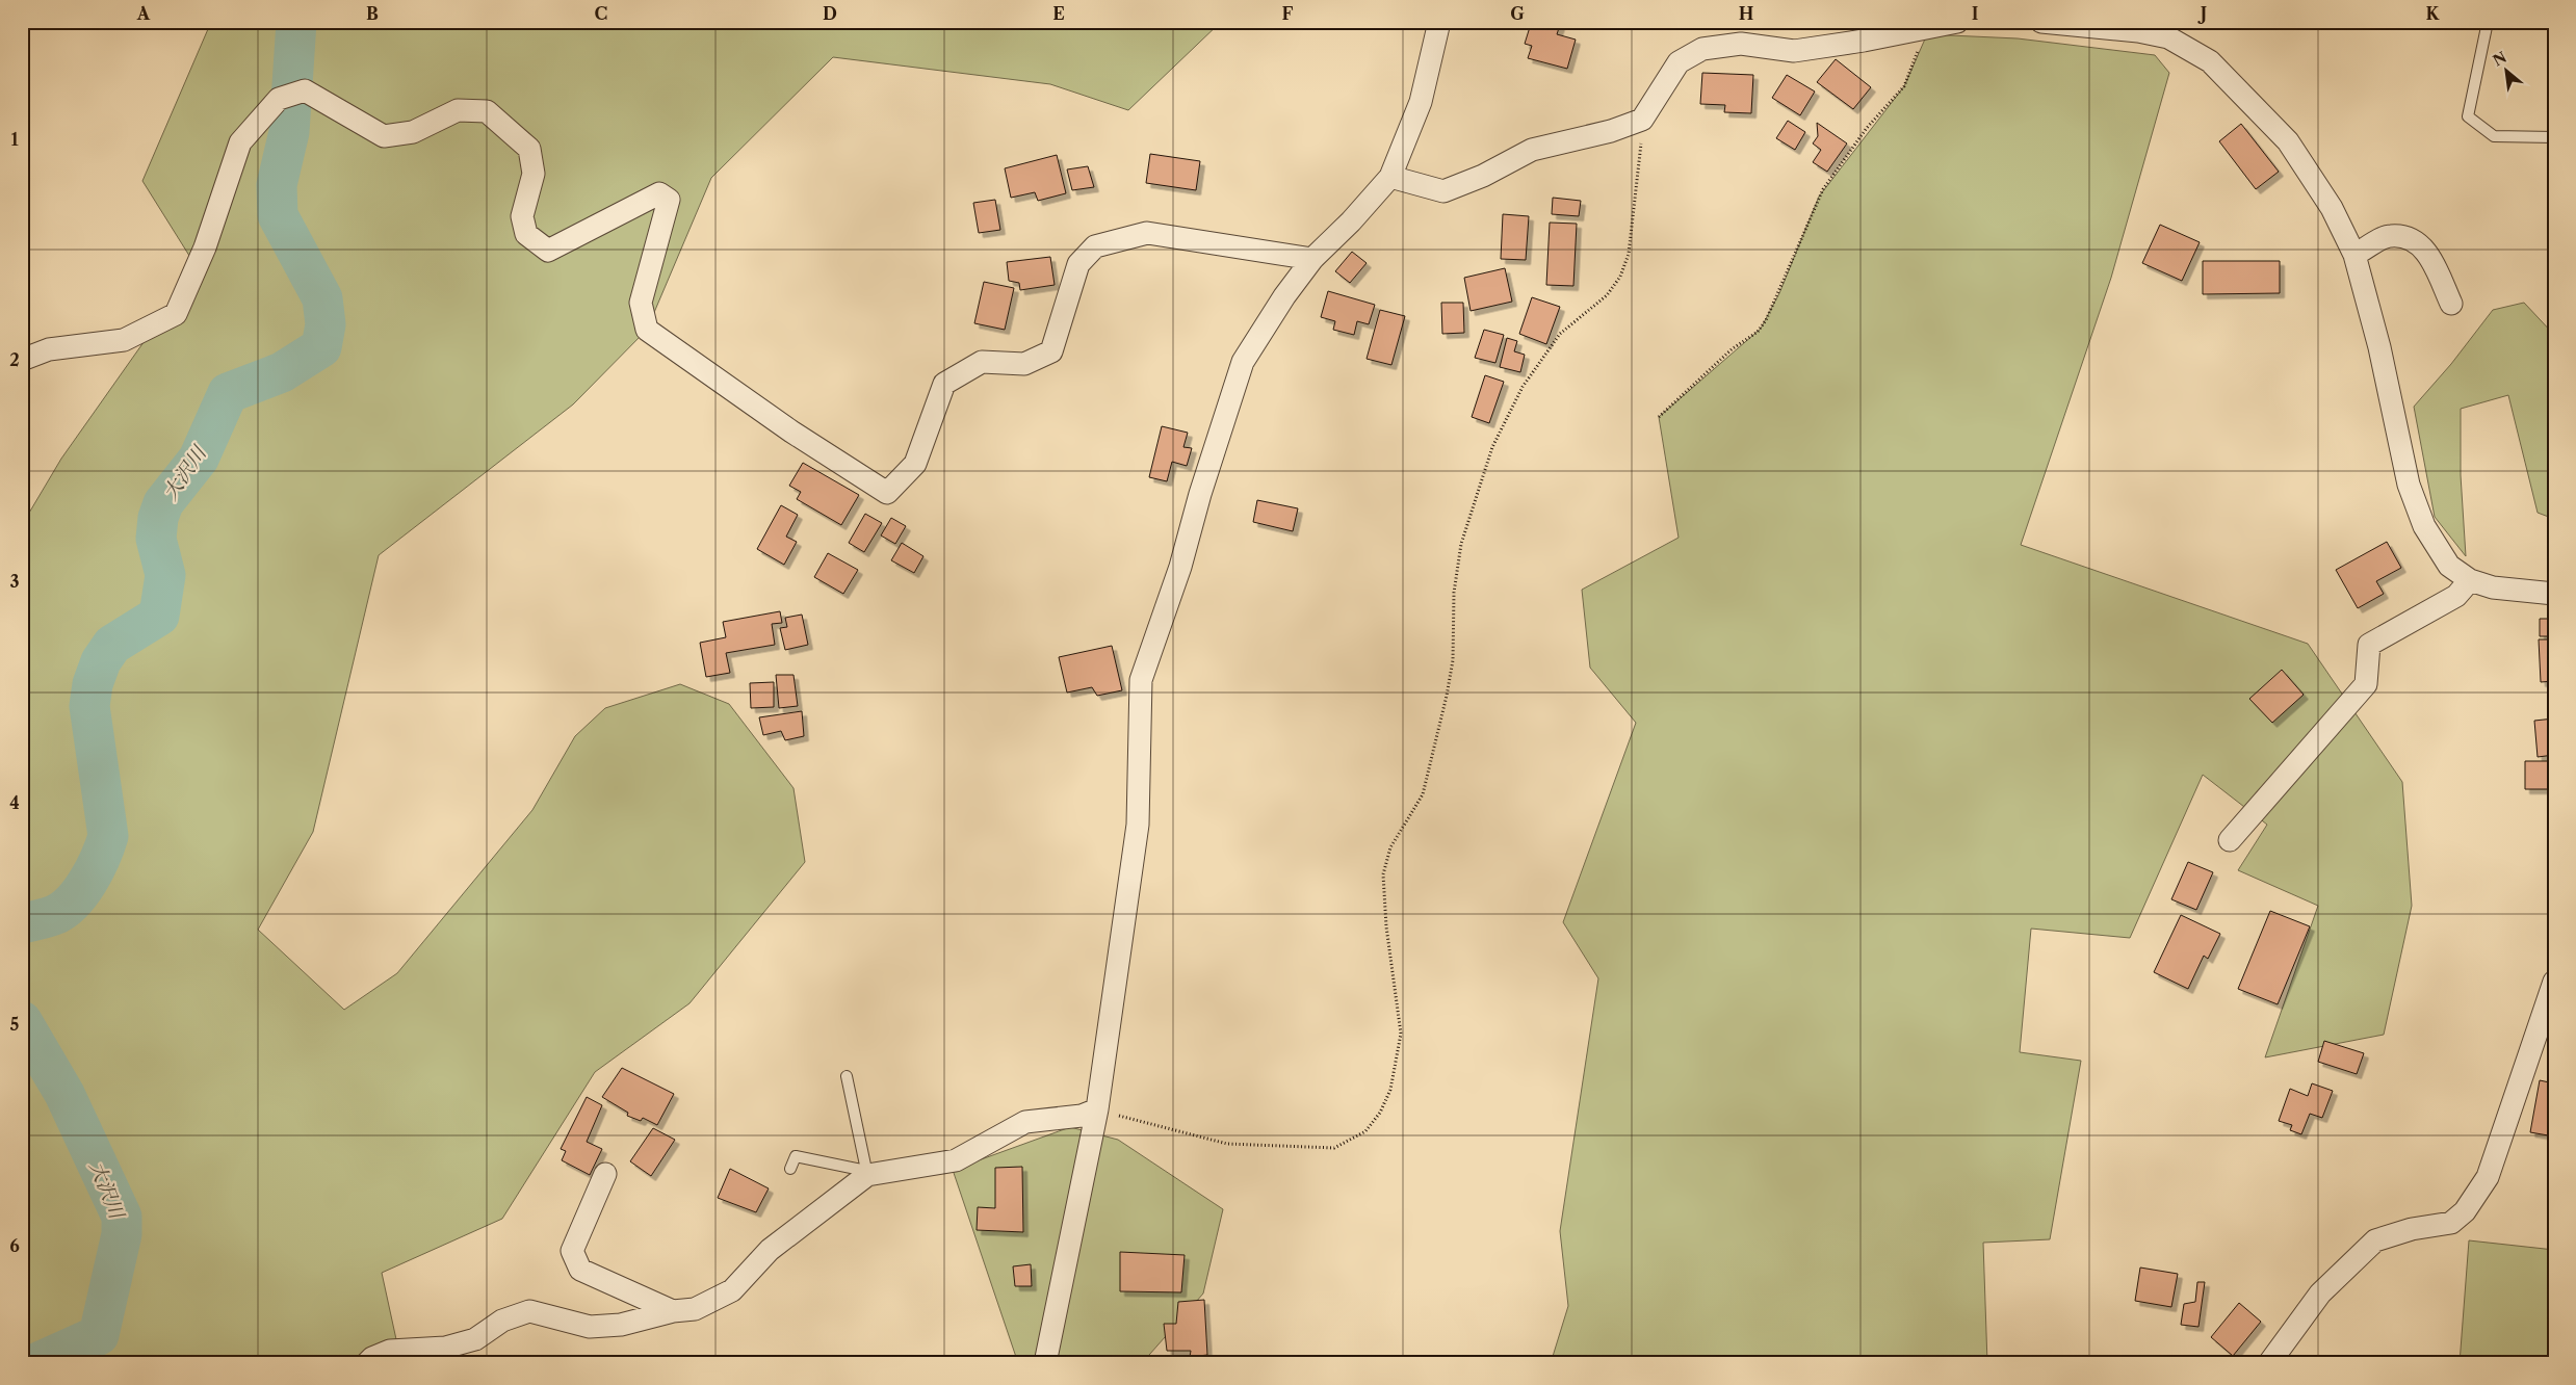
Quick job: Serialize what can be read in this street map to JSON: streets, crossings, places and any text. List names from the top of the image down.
{
  "water": ["大沢川"],
  "north": "top left",
  "grid": {
    "columns": [
      "A",
      "B",
      "C",
      "D",
      "E",
      "F",
      "G",
      "H",
      "I",
      "J",
      "K"
    ],
    "rows": [
      "1",
      "2",
      "3",
      "4",
      "5",
      "6"
    ]
  }
}
